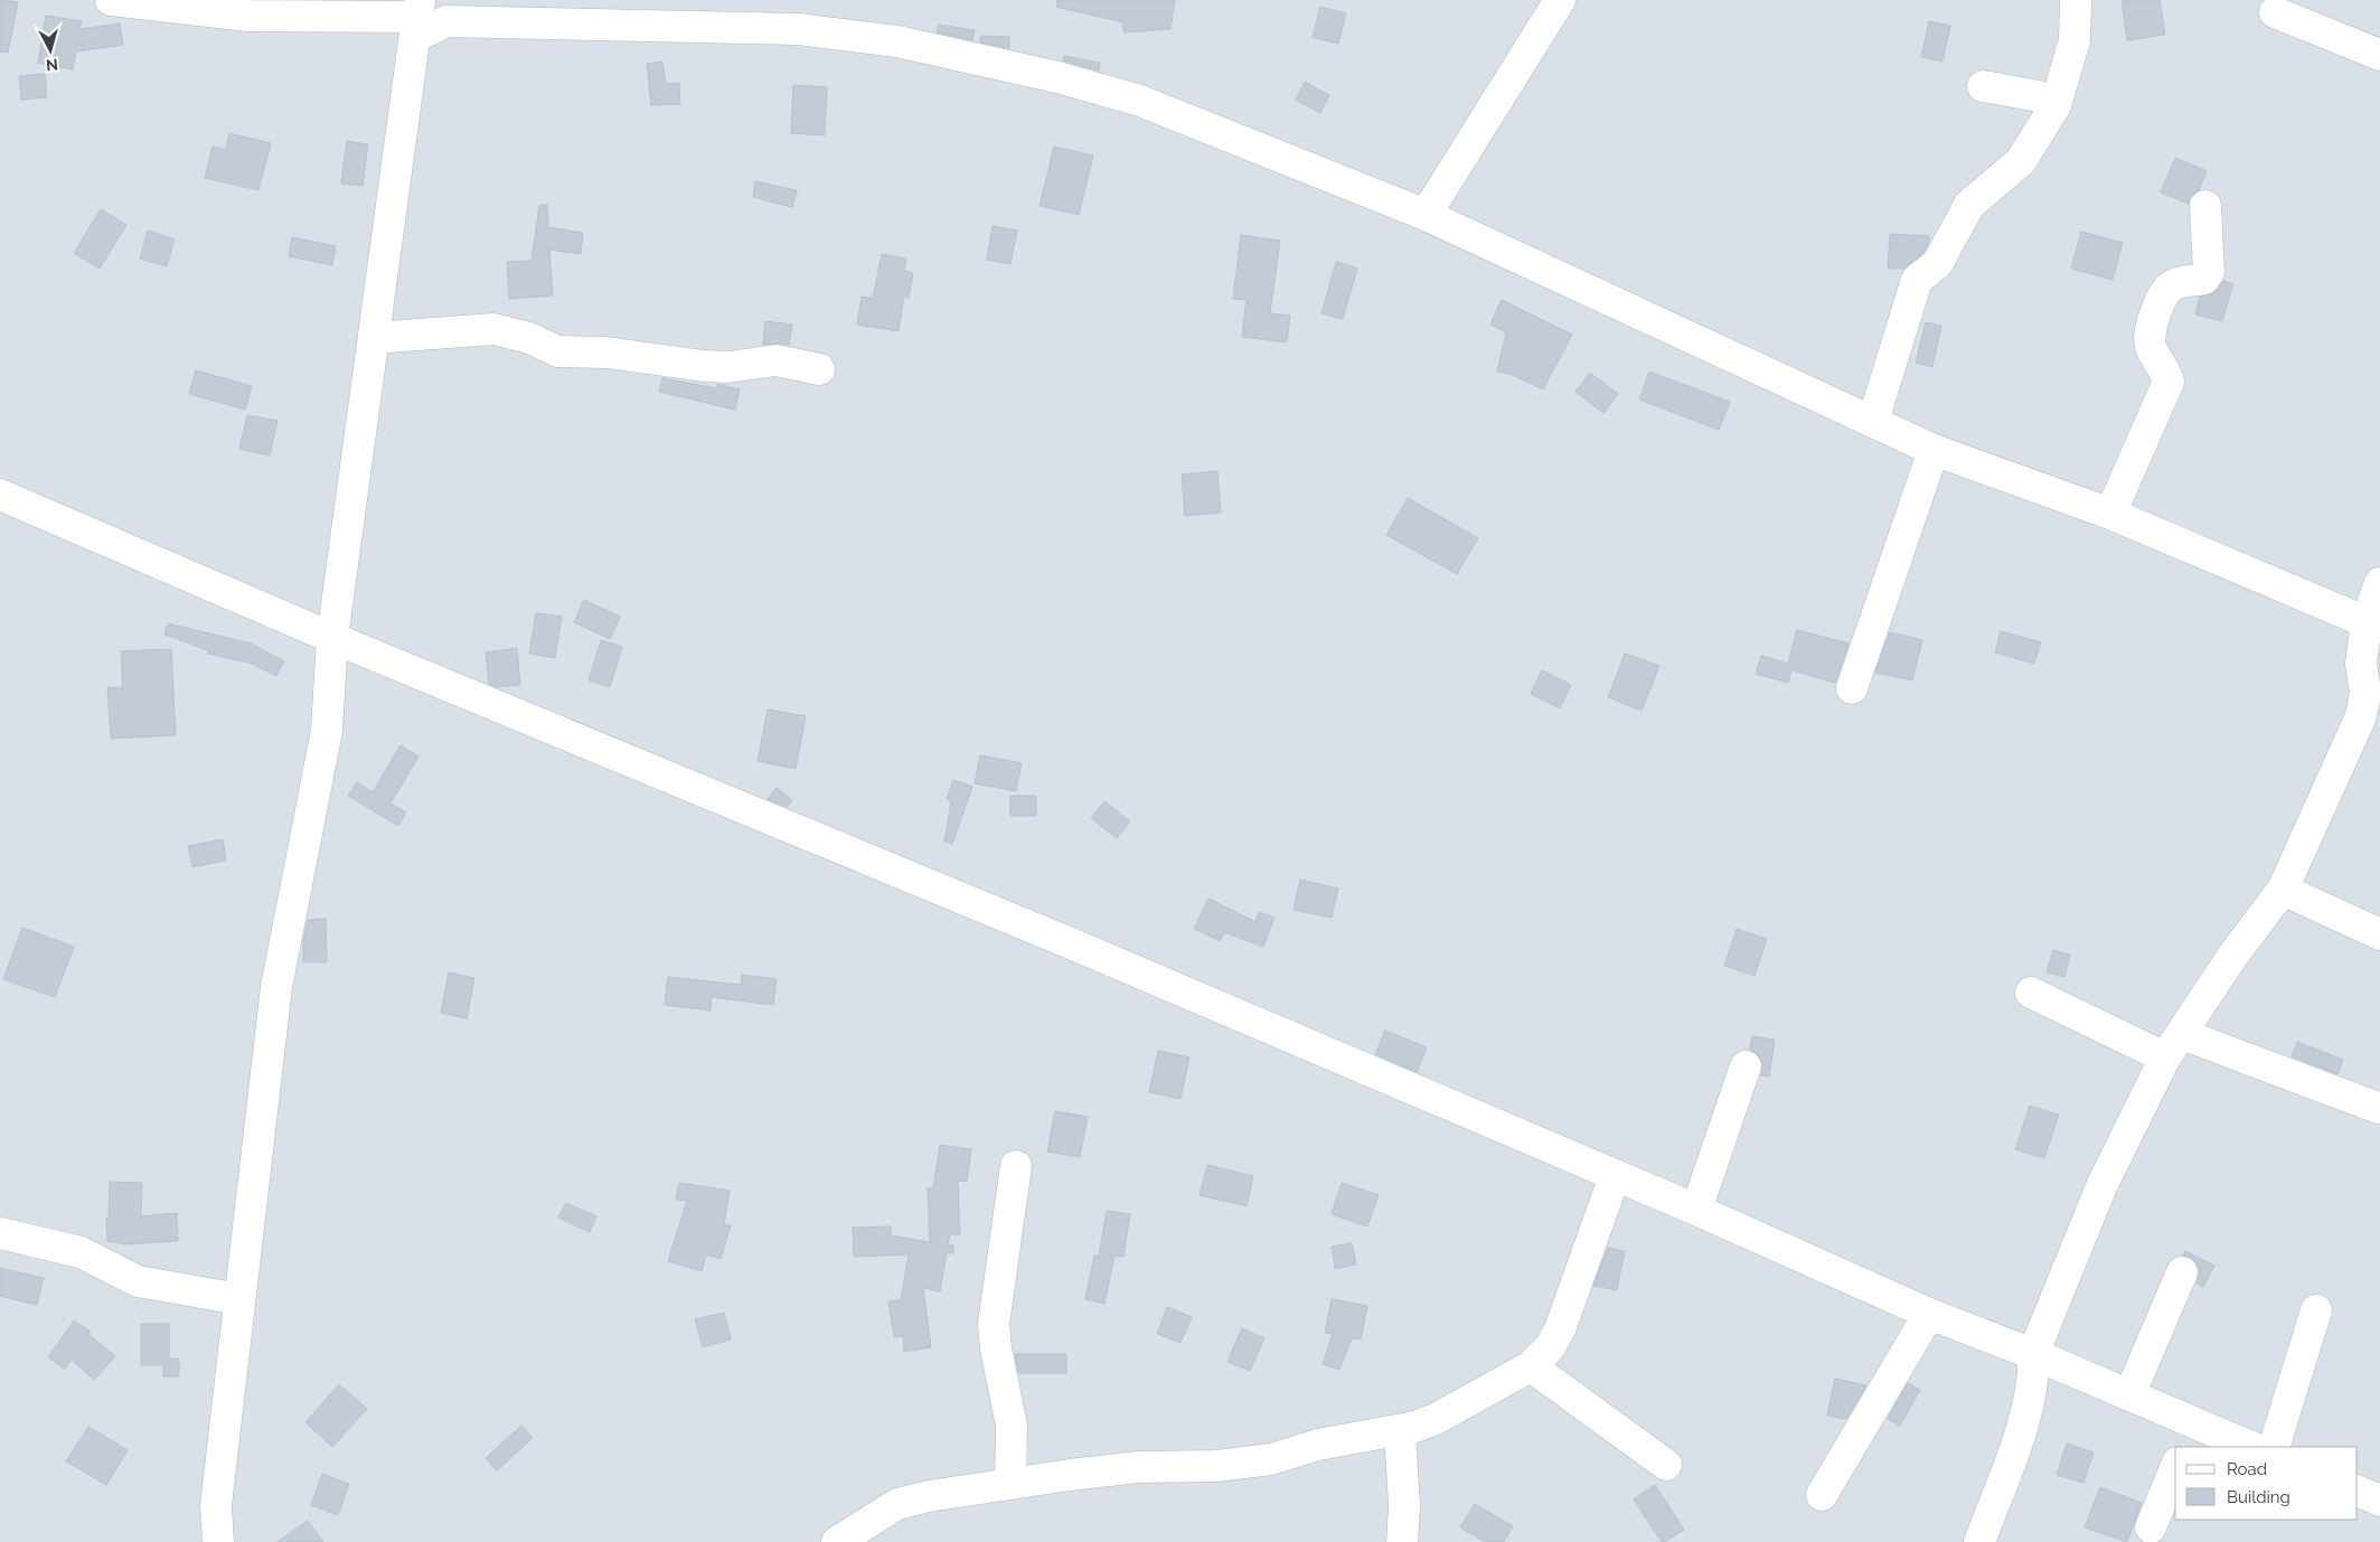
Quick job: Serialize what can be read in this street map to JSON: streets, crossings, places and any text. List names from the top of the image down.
{
  "legend": ["Road", "Building"],
  "north": "bottom"
}
